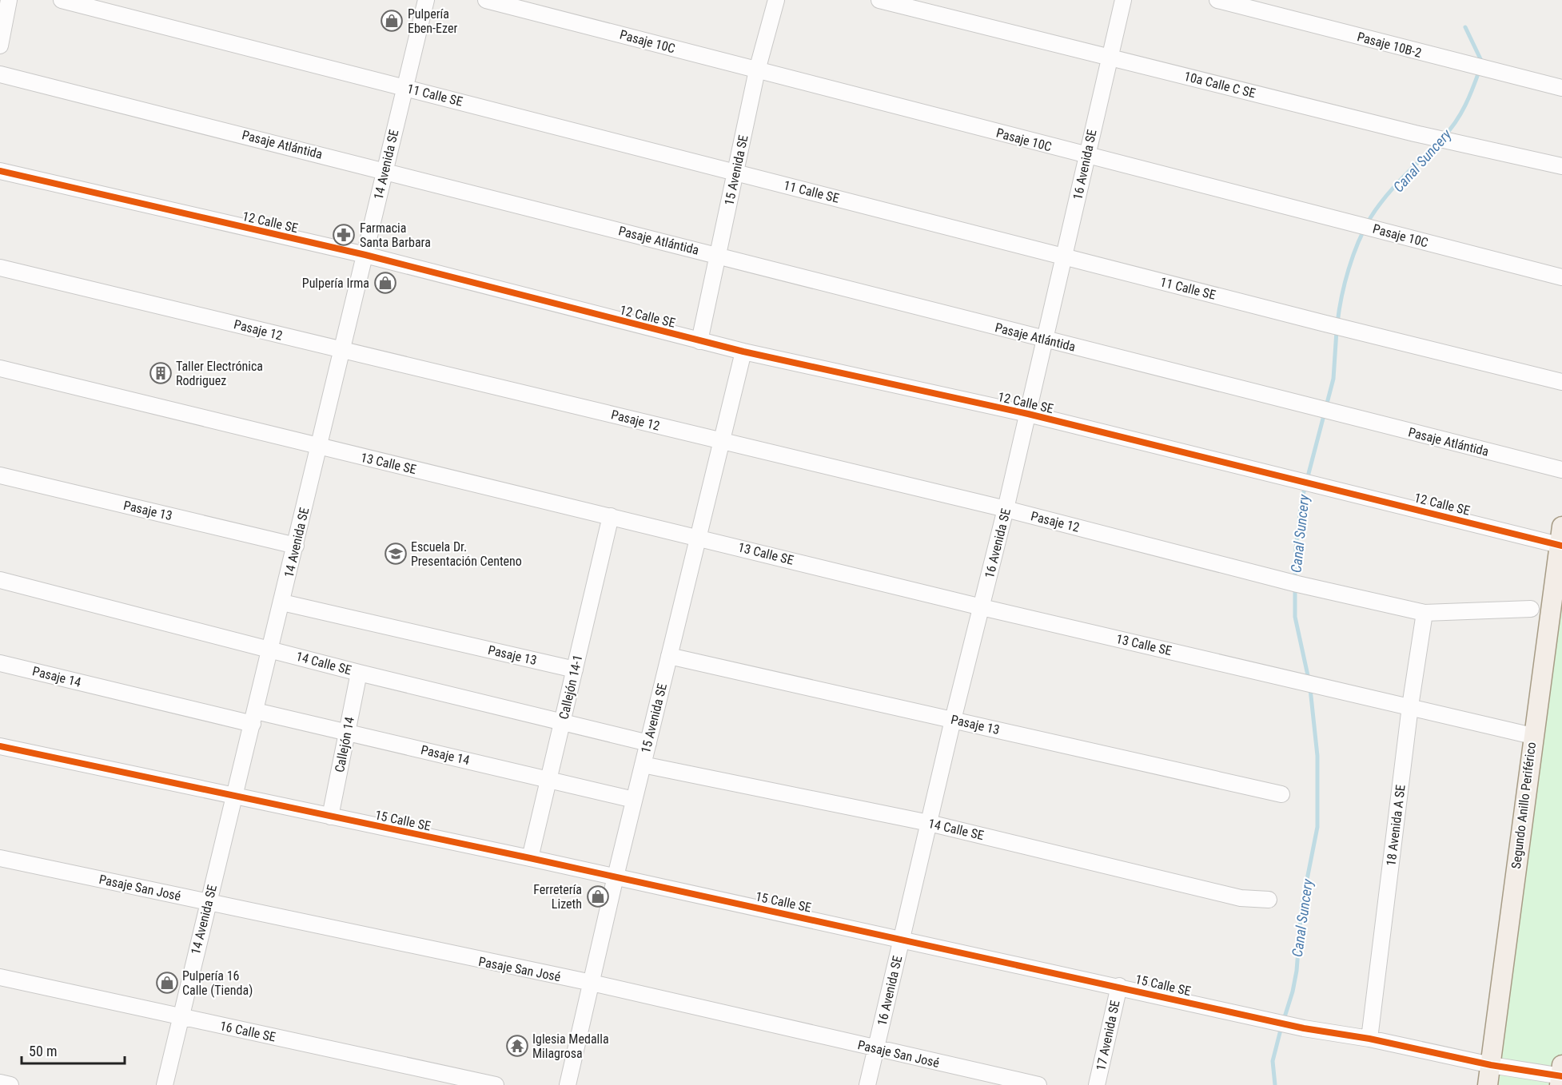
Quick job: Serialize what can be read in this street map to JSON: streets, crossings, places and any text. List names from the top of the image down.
{
  "streets": {
    "main road": ["Segundo Anillo Periférico"],
    "street": [
      "Pasaje 10C",
      "Pasaje 10B-2",
      "10a Calle C SE",
      "11 Calle SE",
      "Pasaje Atlántida",
      "14 Avenida SE",
      "16 Avenida SE",
      "15 Avenida SE",
      "12 Calle SE",
      "Pasaje 12",
      "13 Calle SE",
      "Pasaje 13",
      "14 Calle SE",
      "Pasaje 14",
      "Callejón 14-1",
      "Callejón 14",
      "15 Calle SE",
      "18 Avenida A SE",
      "Pasaje San José",
      "16 Calle SE",
      "17 Avenida SE"
    ]
  },
  "crossings": [
    ["Pasaje 10C", "16 Avenida SE"],
    ["Pasaje 10C", "15 Avenida SE"],
    ["10a Calle C SE", "16 Avenida SE"],
    ["11 Calle SE", "14 Avenida SE"],
    ["11 Calle SE", "16 Avenida SE"],
    ["11 Calle SE", "15 Avenida SE"],
    ["Pasaje Atlántida", "14 Avenida SE"],
    ["Pasaje Atlántida", "16 Avenida SE"],
    ["Pasaje Atlántida", "15 Avenida SE"],
    ["14 Avenida SE", "12 Calle SE"],
    ["14 Avenida SE", "Pasaje 12"],
    ["14 Avenida SE", "13 Calle SE"],
    ["14 Avenida SE", "Pasaje 13"],
    ["14 Avenida SE", "14 Calle SE"],
    ["14 Avenida SE", "Pasaje 14"],
    ["14 Avenida SE", "15 Calle SE"],
    ["14 Avenida SE", "Pasaje San José"],
    ["14 Avenida SE", "16 Calle SE"],
    ["16 Avenida SE", "12 Calle SE"],
    ["16 Avenida SE", "Pasaje 12"],
    ["16 Avenida SE", "13 Calle SE"],
    ["16 Avenida SE", "Pasaje 13"],
    ["16 Avenida SE", "14 Calle SE"],
    ["16 Avenida SE", "15 Calle SE"],
    ["16 Avenida SE", "Pasaje San José"],
    ["15 Avenida SE", "12 Calle SE"],
    ["15 Avenida SE", "Pasaje 12"],
    ["15 Avenida SE", "13 Calle SE"],
    ["15 Avenida SE", "Pasaje 13"],
    ["15 Avenida SE", "14 Calle SE"],
    ["15 Avenida SE", "Pasaje 14"],
    ["15 Avenida SE", "15 Calle SE"],
    ["15 Avenida SE", "Pasaje San José"],
    ["12 Calle SE", "Segundo Anillo Periférico"],
    ["Pasaje 12", "18 Avenida A SE"],
    ["13 Calle SE", "Callejón 14-1"],
    ["13 Calle SE", "Segundo Anillo Periférico"],
    ["13 Calle SE", "18 Avenida A SE"],
    ["Pasaje 13", "Callejón 14-1"],
    ["14 Calle SE", "Callejón 14-1"],
    ["14 Calle SE", "Callejón 14"],
    ["Pasaje 14", "Callejón 14-1"],
    ["Pasaje 14", "Callejón 14"],
    ["Callejón 14-1", "15 Calle SE"],
    ["Callejón 14", "15 Calle SE"],
    ["Segundo Anillo Periférico", "15 Calle SE"],
    ["15 Calle SE", "18 Avenida A SE"],
    ["15 Calle SE", "17 Avenida SE"]
  ],
  "water": ["Canal Suncery"],
  "places": {
    "shop": [
      "Pulpería Eben-Ezer",
      "Pulpería Irma",
      "Ferretería Lizeth",
      "Pulpería 16 Calle (Tienda)"
    ],
    "pharmacy": ["Farmacia Santa Barbara"],
    "building": ["Taller Electrónica Rodriguez"],
    "school or university": ["Escuela Dr. Presentación Centeno"],
    "temple": ["Iglesia Medalla Milagrosa"]
  },
  "scale_bar": "50 m"
}
